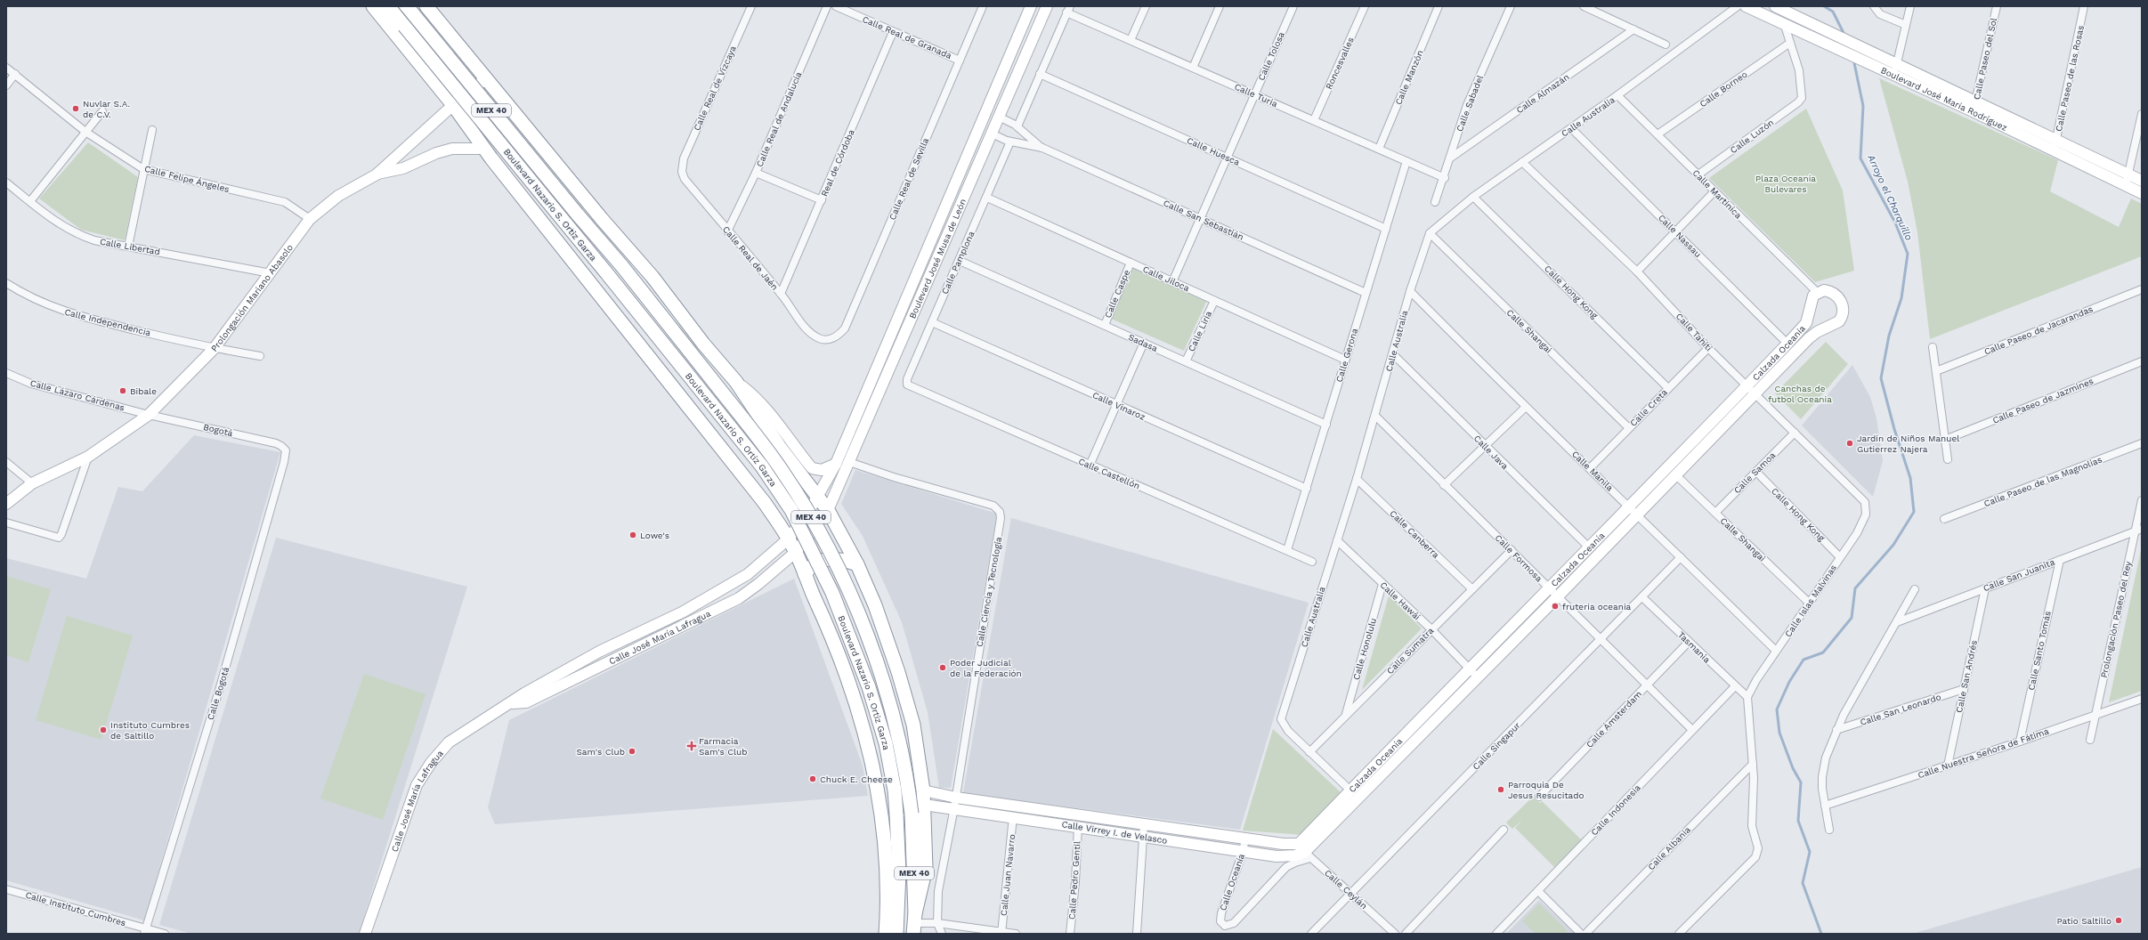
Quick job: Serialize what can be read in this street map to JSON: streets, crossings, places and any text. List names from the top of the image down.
{
  "streets": {
    "highway": ["MEX 40", "Boulevard Nazario S. Ortiz Garza"],
    "street": [
      "Calle Real de Granada",
      "Calle Tolosa",
      "Calle Paseo del Sol",
      "Roncesvalles",
      "Calle Manzón",
      "Calle Paseo de las Rosas",
      "Calle Real de Vizcaya",
      "Calle Borneo",
      "Calle Almazán",
      "Calle Turia",
      "Boulevard José María Rodríguez",
      "Calle Sabadel",
      "Calle Australia",
      "Calle Real de Andalucía",
      "Calle Luzón",
      "Calle Huesca",
      "Real de Córdoba",
      "Calle Felipe Ángeles",
      "Calle Real de Sevilla",
      "Calle Martinica",
      "Calle San Sebastián",
      "Calle Nassau",
      "Calle Libertad",
      "Calle Real de Jaén",
      "Boulevard José Musa de León",
      "Calle Pamplona",
      "Calle Jiloca",
      "Calle Hong Kong",
      "Calle Caspe",
      "Prolongación Mariano Abasolo",
      "Calle Independencia",
      "Calle Paseo de Jacarandas",
      "Calle Liria",
      "Calle Shangai",
      "Calle Tahití",
      "Sadasa",
      "Calzada Oceanía",
      "Calle Gerona",
      "Calle Lázaro Cárdenas",
      "Calle Paseo de Jazmines",
      "Calle Vinaroz",
      "Calle Creta",
      "Bogotá",
      "Calle Java",
      "Calle Manila",
      "Calle Samoa",
      "Calle Castellón",
      "Calle Paseo de las Magnolias",
      "Calle Canberra",
      "Calle Formosa",
      "Calle San Juanita",
      "Calle Ciencia y Tecnología",
      "Calle Hawái",
      "Calle Islas Malvinas",
      "Prolongación Paseo del Rey",
      "Calle José María Lafragua",
      "Tasmania",
      "Calle Honolulu",
      "Calle Sumatra",
      "Calle Santo Tomás",
      "Calle San Andrés",
      "Calle Bogotá",
      "Calle San Leonardo",
      "Calle Ámsterdam",
      "Calle Singapur",
      "Calle Nuestra Señora de Fátima",
      "Calle Indonesia",
      "Calle Virrey I. de Velasco",
      "Calle Albania",
      "Calle Juan Navarro",
      "Calle Pedro Gentil",
      "Calle Oceanía",
      "Calle Ceylán",
      "Calle Instituto Cumbres"
    ]
  },
  "crossings": [
    ["Calle Real de Granada", "Real de Córdoba"],
    ["Calle Real de Granada", "Calle Real de Sevilla"],
    ["Calle Tolosa", "Calle Turia"],
    ["Calle Tolosa", "Calle Huesca"],
    ["Calle Tolosa", "Calle San Sebastián"],
    ["Calle Tolosa", "Calle Jiloca"],
    ["Calle Paseo del Sol", "Boulevard José María Rodríguez"],
    ["Roncesvalles", "Calle Turia"],
    ["Calle Manzón", "Calle Turia"],
    ["Calle Paseo de las Rosas", "Boulevard José María Rodríguez"],
    ["Calle Real de Vizcaya", "Calle Real de Jaén"],
    ["Calle Borneo", "Calle Luzón"],
    ["Calle Borneo", "Calle Martinica"],
    ["Calle Almazán", "Calle Sabadel"],
    ["Calle Turia", "Calle Sabadel"],
    ["Calle Turia", "Calle Gerona"],
    ["Calle Australia", "Calle Martinica"],
    ["Calle Australia", "Calle Nassau"],
    ["Calle Australia", "Calle Hong Kong"],
    ["Calle Australia", "Calle Shangai"],
    ["Calle Australia", "Calle Tahití"],
    ["Calle Australia", "Calzada Oceanía"],
    ["Calle Australia", "Calle Java"],
    ["Calle Australia", "Calle Manila"],
    ["Calle Australia", "Calle Canberra"],
    ["Calle Australia", "Calle Formosa"],
    ["Calle Australia", "Calle Hawái"],
    ["Calle Australia", "Calle Sumatra"],
    ["Calle Real de Andalucía", "Calle Real de Jaén"],
    ["Calle Luzón", "Calle Martinica"],
    ["Calle Huesca", "Calle Gerona"],
    ["Real de Córdoba", "Calle Real de Jaén"],
    ["Calle Felipe Ángeles", "Prolongación Mariano Abasolo"],
    ["Calle Real de Sevilla", "Calle Real de Jaén"],
    ["Calle Martinica", "Calzada Oceanía"],
    ["Calle San Sebastián", "Boulevard José Musa de León"],
    ["Calle San Sebastián", "Calle Pamplona"],
    ["Calle San Sebastián", "Calle Gerona"],
    ["Calle Nassau", "Calzada Oceanía"],
    ["Calle Libertad", "Prolongación Mariano Abasolo"],
    ["Boulevard José Musa de León", "Calle Ciencia y Tecnología"],
    ["Boulevard José Musa de León", "Calle José María Lafragua"],
    ["Calle Pamplona", "Calle Jiloca"],
    ["Calle Pamplona", "Sadasa"],
    ["Calle Pamplona", "Calle Vinaroz"],
    ["Calle Pamplona", "Calle Castellón"],
    ["Calle Jiloca", "Calle Caspe"],
    ["Calle Jiloca", "Calle Liria"],
    ["Calle Jiloca", "Calle Gerona"],
    ["Calle Hong Kong", "Calle Creta"],
    ["Calle Hong Kong", "Calle Samoa"],
    ["Calle Hong Kong", "Calle Islas Malvinas"],
    ["Calle Caspe", "Sadasa"],
    ["Prolongación Mariano Abasolo", "Calle Independencia"],
    ["Prolongación Mariano Abasolo", "Calle Lázaro Cárdenas"],
    ["Prolongación Mariano Abasolo", "Bogotá"],
    ["Calle Liria", "Sadasa"],
    ["Calle Shangai", "Calzada Oceanía"],
    ["Calle Shangai", "Calle Creta"],
    ["Calle Shangai", "Calle Samoa"],
    ["Calle Shangai", "Calle Islas Malvinas"],
    ["Calle Tahití", "Calzada Oceanía"],
    ["Calle Tahití", "Calle Creta"],
    ["Calle Tahití", "Calle Samoa"],
    ["Calle Tahití", "Calle Islas Malvinas"],
    ["Sadasa", "Calle Gerona"],
    ["Calzada Oceanía", "Calle Java"],
    ["Calzada Oceanía", "Calle Manila"],
    ["Calzada Oceanía", "Calle Formosa"],
    ["Calzada Oceanía", "Calle Hawái"],
    ["Calzada Oceanía", "Calle Virrey I. de Velasco"],
    ["Calzada Oceanía", "Calle Oceanía"],
    ["Calzada Oceanía", "Calle Ceylán"],
    ["Calle Gerona", "Calle Vinaroz"],
    ["Calle Gerona", "Calle Castellón"],
    ["Calle Lázaro Cárdenas", "Bogotá"],
    ["Calle Creta", "Calle Manila"],
    ["Bogotá", "Calle Bogotá"],
    ["Calle Manila", "Calle Islas Malvinas"],
    ["Calle Manila", "Calle Singapur"],
    ["Calle Canberra", "Calle Sumatra"],
    ["Calle Formosa", "Calle Sumatra"],
    ["Calle Formosa", "Calle Ámsterdam"],
    ["Calle Formosa", "Calle Singapur"],
    ["Calle Formosa", "Calle Indonesia"],
    ["Calle San Juanita", "Prolongación Paseo del Rey"],
    ["Calle San Juanita", "Calle Santo Tomás"],
    ["Calle San Juanita", "Calle San Andrés"],
    ["Calle Ciencia y Tecnología", "Calle Virrey I. de Velasco"],
    ["Calle Hawái", "Calle Honolulu"],
    ["Calle Hawái", "Calle Sumatra"],
    ["Calle Islas Malvinas", "Tasmania"],
    ["Prolongación Paseo del Rey", "Calle Nuestra Señora de Fátima"],
    ["Tasmania", "Calle Ámsterdam"],
    ["Tasmania", "Calle Singapur"],
    ["Tasmania", "Calle Indonesia"],
    ["Calle Honolulu", "Calle Sumatra"],
    ["Calle Santo Tomás", "Calle Nuestra Señora de Fátima"],
    ["Calle San Andrés", "Calle San Leonardo"],
    ["Calle San Andrés", "Calle Nuestra Señora de Fátima"],
    ["Calle Bogotá", "Calle Instituto Cumbres"],
    ["Calle Singapur", "Calle Ceylán"],
    ["Calle Virrey I. de Velasco", "Calle Juan Navarro"],
    ["Calle Virrey I. de Velasco", "Calle Pedro Gentil"],
    ["Calle Virrey I. de Velasco", "Calle Oceanía"],
    ["Calle Virrey I. de Velasco", "Calle Ceylán"]
  ],
  "water": ["Arroyo el Charquillo"],
  "parks": ["Plaza Oceania Bulevares", "Canchas de futbol Oceania"],
  "places": {
    "other": [
      "Nuvlar S.A. de C.V.",
      "Bibale",
      "Jardin de Niños Manuel Gutierrez Najera",
      "Lowe's",
      "fruteria oceania",
      "Poder Judicial de la Federación",
      "Instituto Cumbres de Saltillo",
      "Sam's Club",
      "Chuck E. Cheese",
      "Parroquia De Jesus Resucitado",
      "Patio Saltillo"
    ],
    "health": ["Farmacia Sam's Club"]
  }
}
